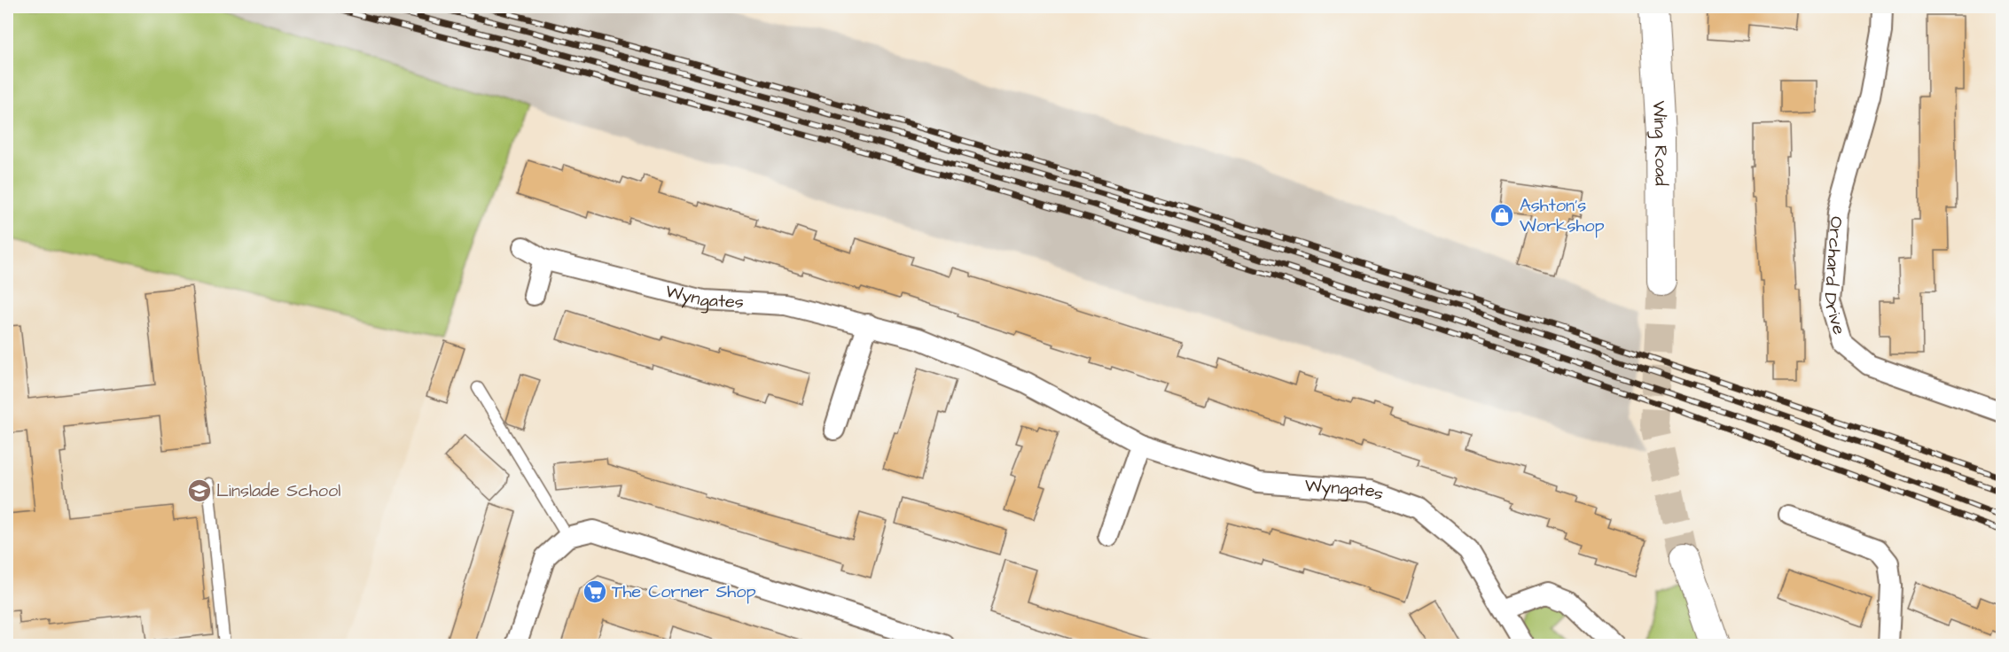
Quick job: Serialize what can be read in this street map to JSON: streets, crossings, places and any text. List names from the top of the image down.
{
  "streets": {
    "street": ["Wing Road", "Orchard Drive", "Wyngates"]
  },
  "places": {
    "shop": ["Ashton's Workshop"],
    "school or university": ["Linslade School"],
    "supermarket": ["The Corner Shop"]
  }
}
